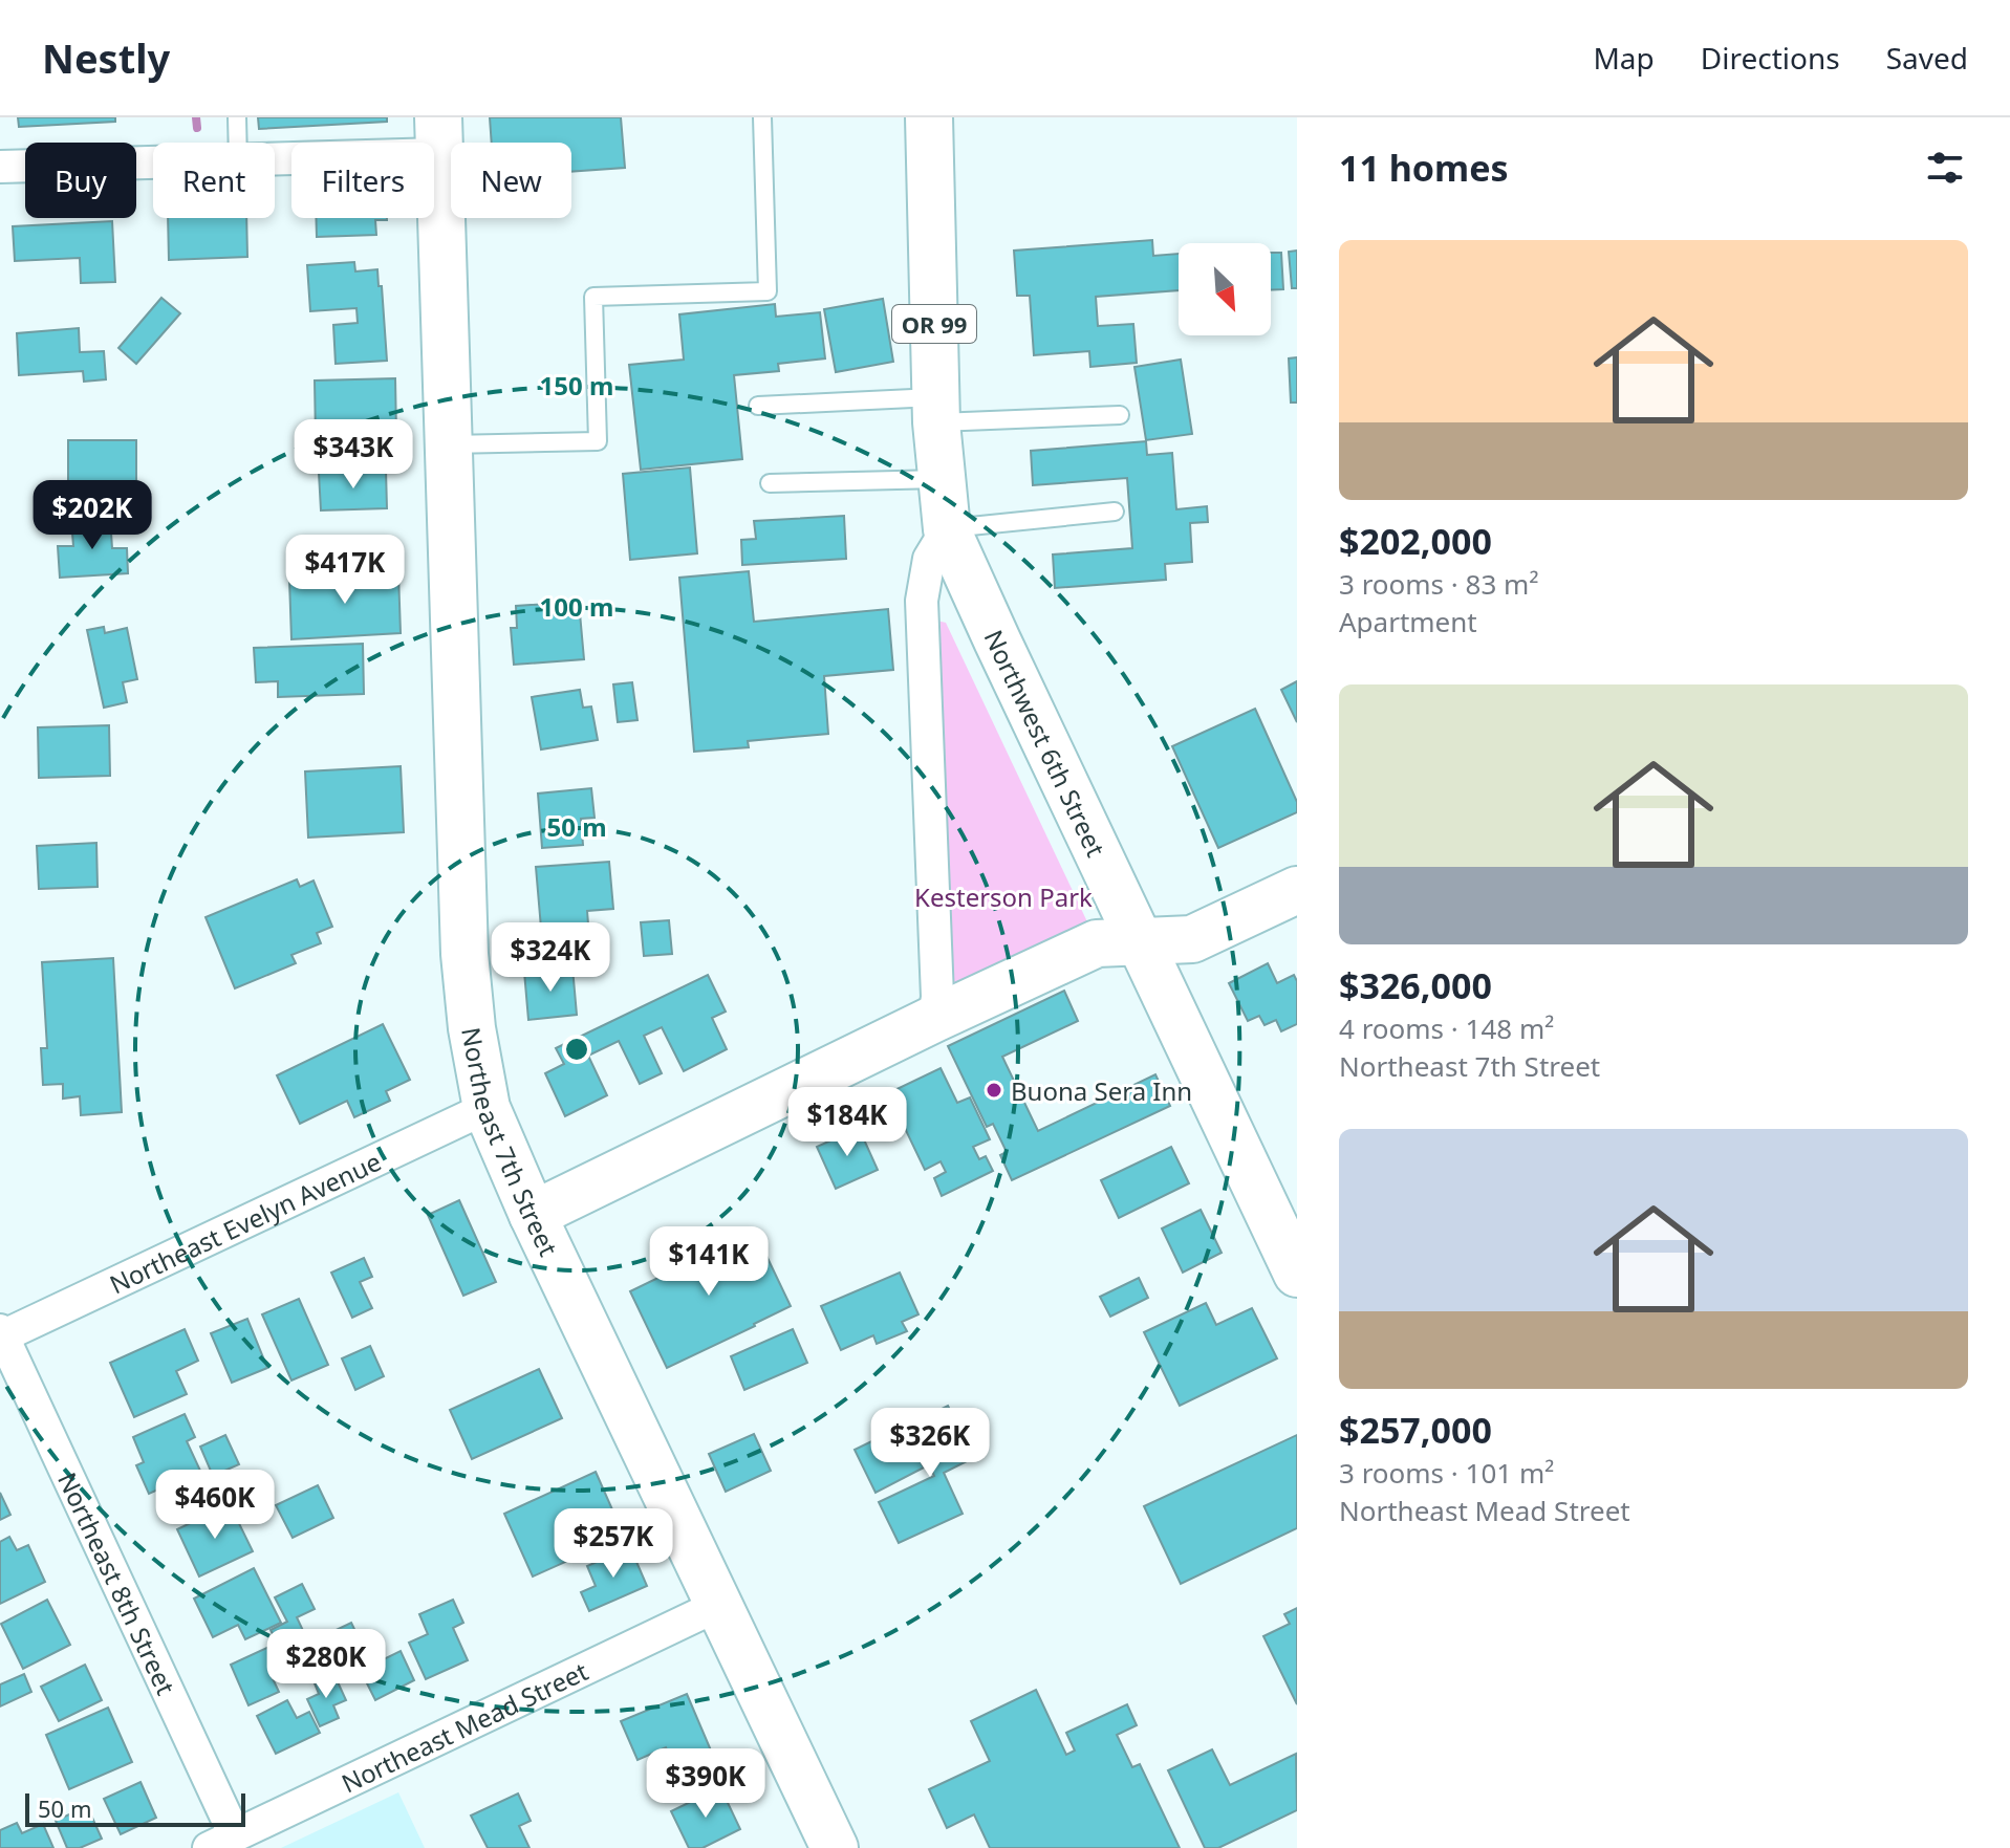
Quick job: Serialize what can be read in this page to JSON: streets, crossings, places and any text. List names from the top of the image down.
{
  "streets": {
    "main road": ["OR 99", "Northwest 6th Street", "Northeast 7th Street"],
    "street": ["Northeast Evelyn Avenue", "Northeast 8th Street", "Northeast Mead Street"]
  },
  "crossings": [
    ["OR 99", "Northwest 6th Street"],
    ["Northeast 7th Street", "Northeast Evelyn Avenue"],
    ["Northeast 7th Street", "Northeast Mead Street"],
    ["Northeast Evelyn Avenue", "Northeast 8th Street"],
    ["Northeast 8th Street", "Northeast Mead Street"]
  ],
  "parks": ["Kesterson Park"],
  "places": ["Buona Sera Inn"],
  "scale_bar": "50 m",
  "north": "bottom right",
  "page": {
    "header": "Nestly",
    "nav": ["Map", "Directions", "Saved"],
    "heading": "11 homes",
    "chip": [
      "Buy",
      "Rent",
      "Filters",
      "New"
    ],
    "list": [
      {
        "name": "$202,000",
        "note": "3 rooms · 83 m² · Apartment"
      },
      {
        "name": "$326,000",
        "note": "4 rooms · 148 m² · Northeast 7th Street"
      },
      {
        "name": "$257,000",
        "note": "3 rooms · 101 m² · Northeast Mead Street"
      }
    ],
    "price": [
      "$343K",
      "$202K",
      "$417K",
      "$324K",
      "$184K",
      "$141K",
      "$326K",
      "$460K",
      "$257K",
      "$280K",
      "$390K"
    ],
    "scale": "50 m"
  },
  "rings": ["150 m", "100 m", "50 m"]
}
